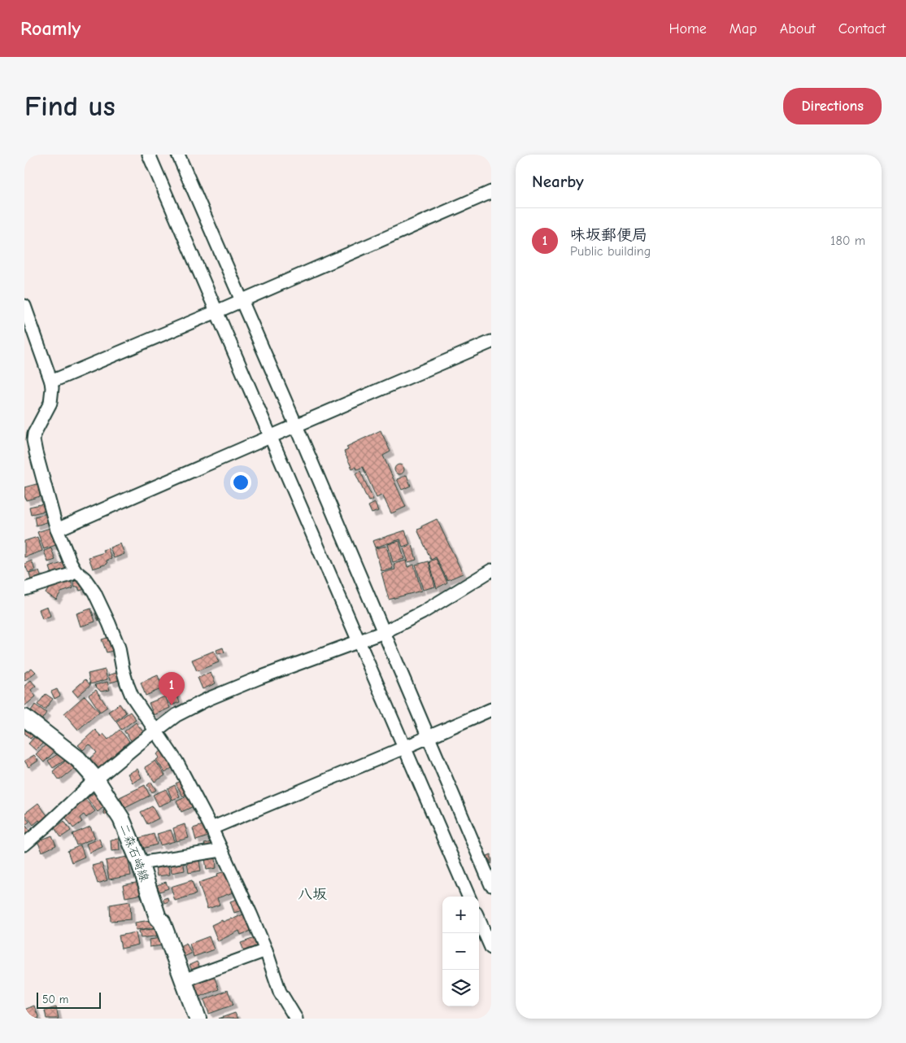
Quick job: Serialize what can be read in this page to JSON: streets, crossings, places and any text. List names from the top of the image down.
{
  "streets": {
    "main road": ["二森石崎線"]
  },
  "districts": ["八坂"],
  "scale_bar": "50 m",
  "page": {
    "header": "Roamly",
    "nav": [
      "Home",
      "Map",
      "About",
      "Contact"
    ],
    "buttons": "Directions",
    "title": "Find us",
    "heading": "Nearby",
    "list": [
      {
        "mark": "1",
        "name": "味坂郵便局",
        "note": "Public building",
        "value": "180 m"
      }
    ],
    "pins": "1",
    "map_buttons": ["+", "−"],
    "scale": "50 m"
  }
}
